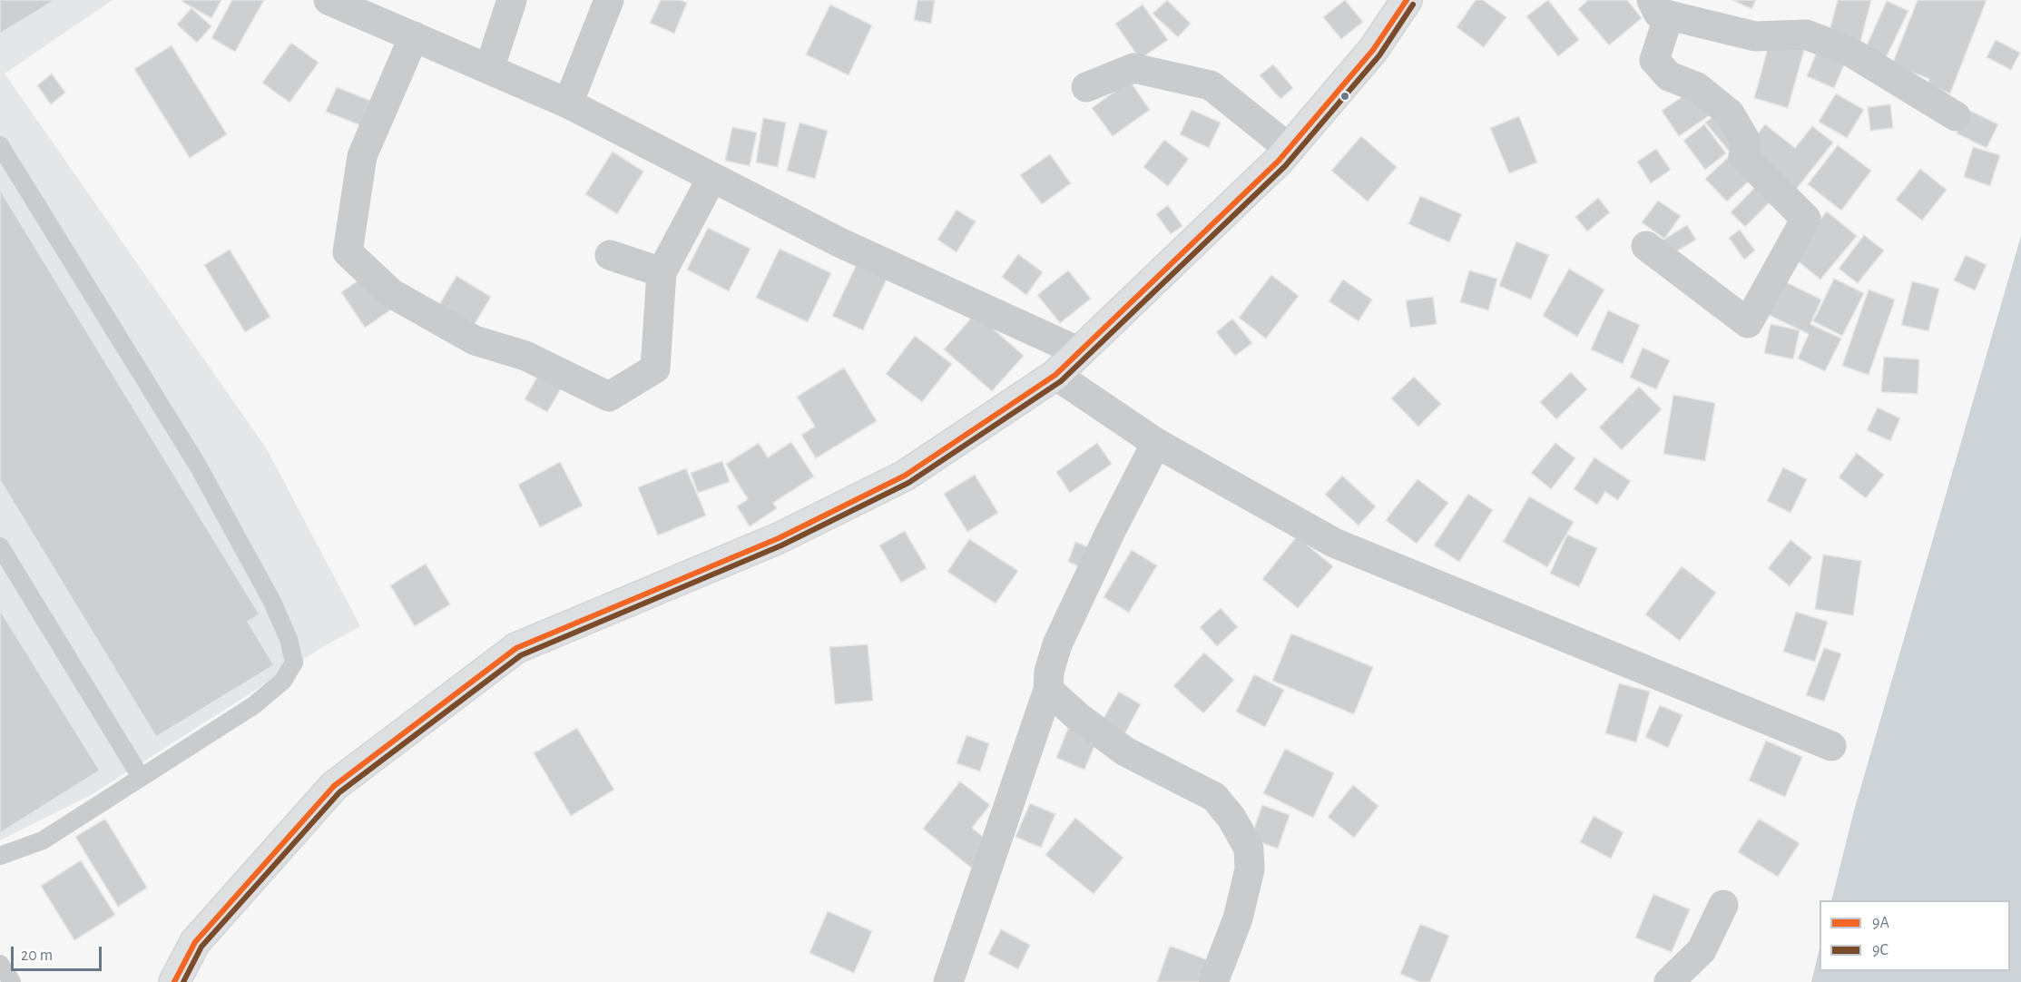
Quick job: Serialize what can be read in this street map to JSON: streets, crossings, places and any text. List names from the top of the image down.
{
  "lines": ["transit line 9A", "transit line 9C"],
  "legend": ["9A", "9C"],
  "scale_bar": "20 m"
}
